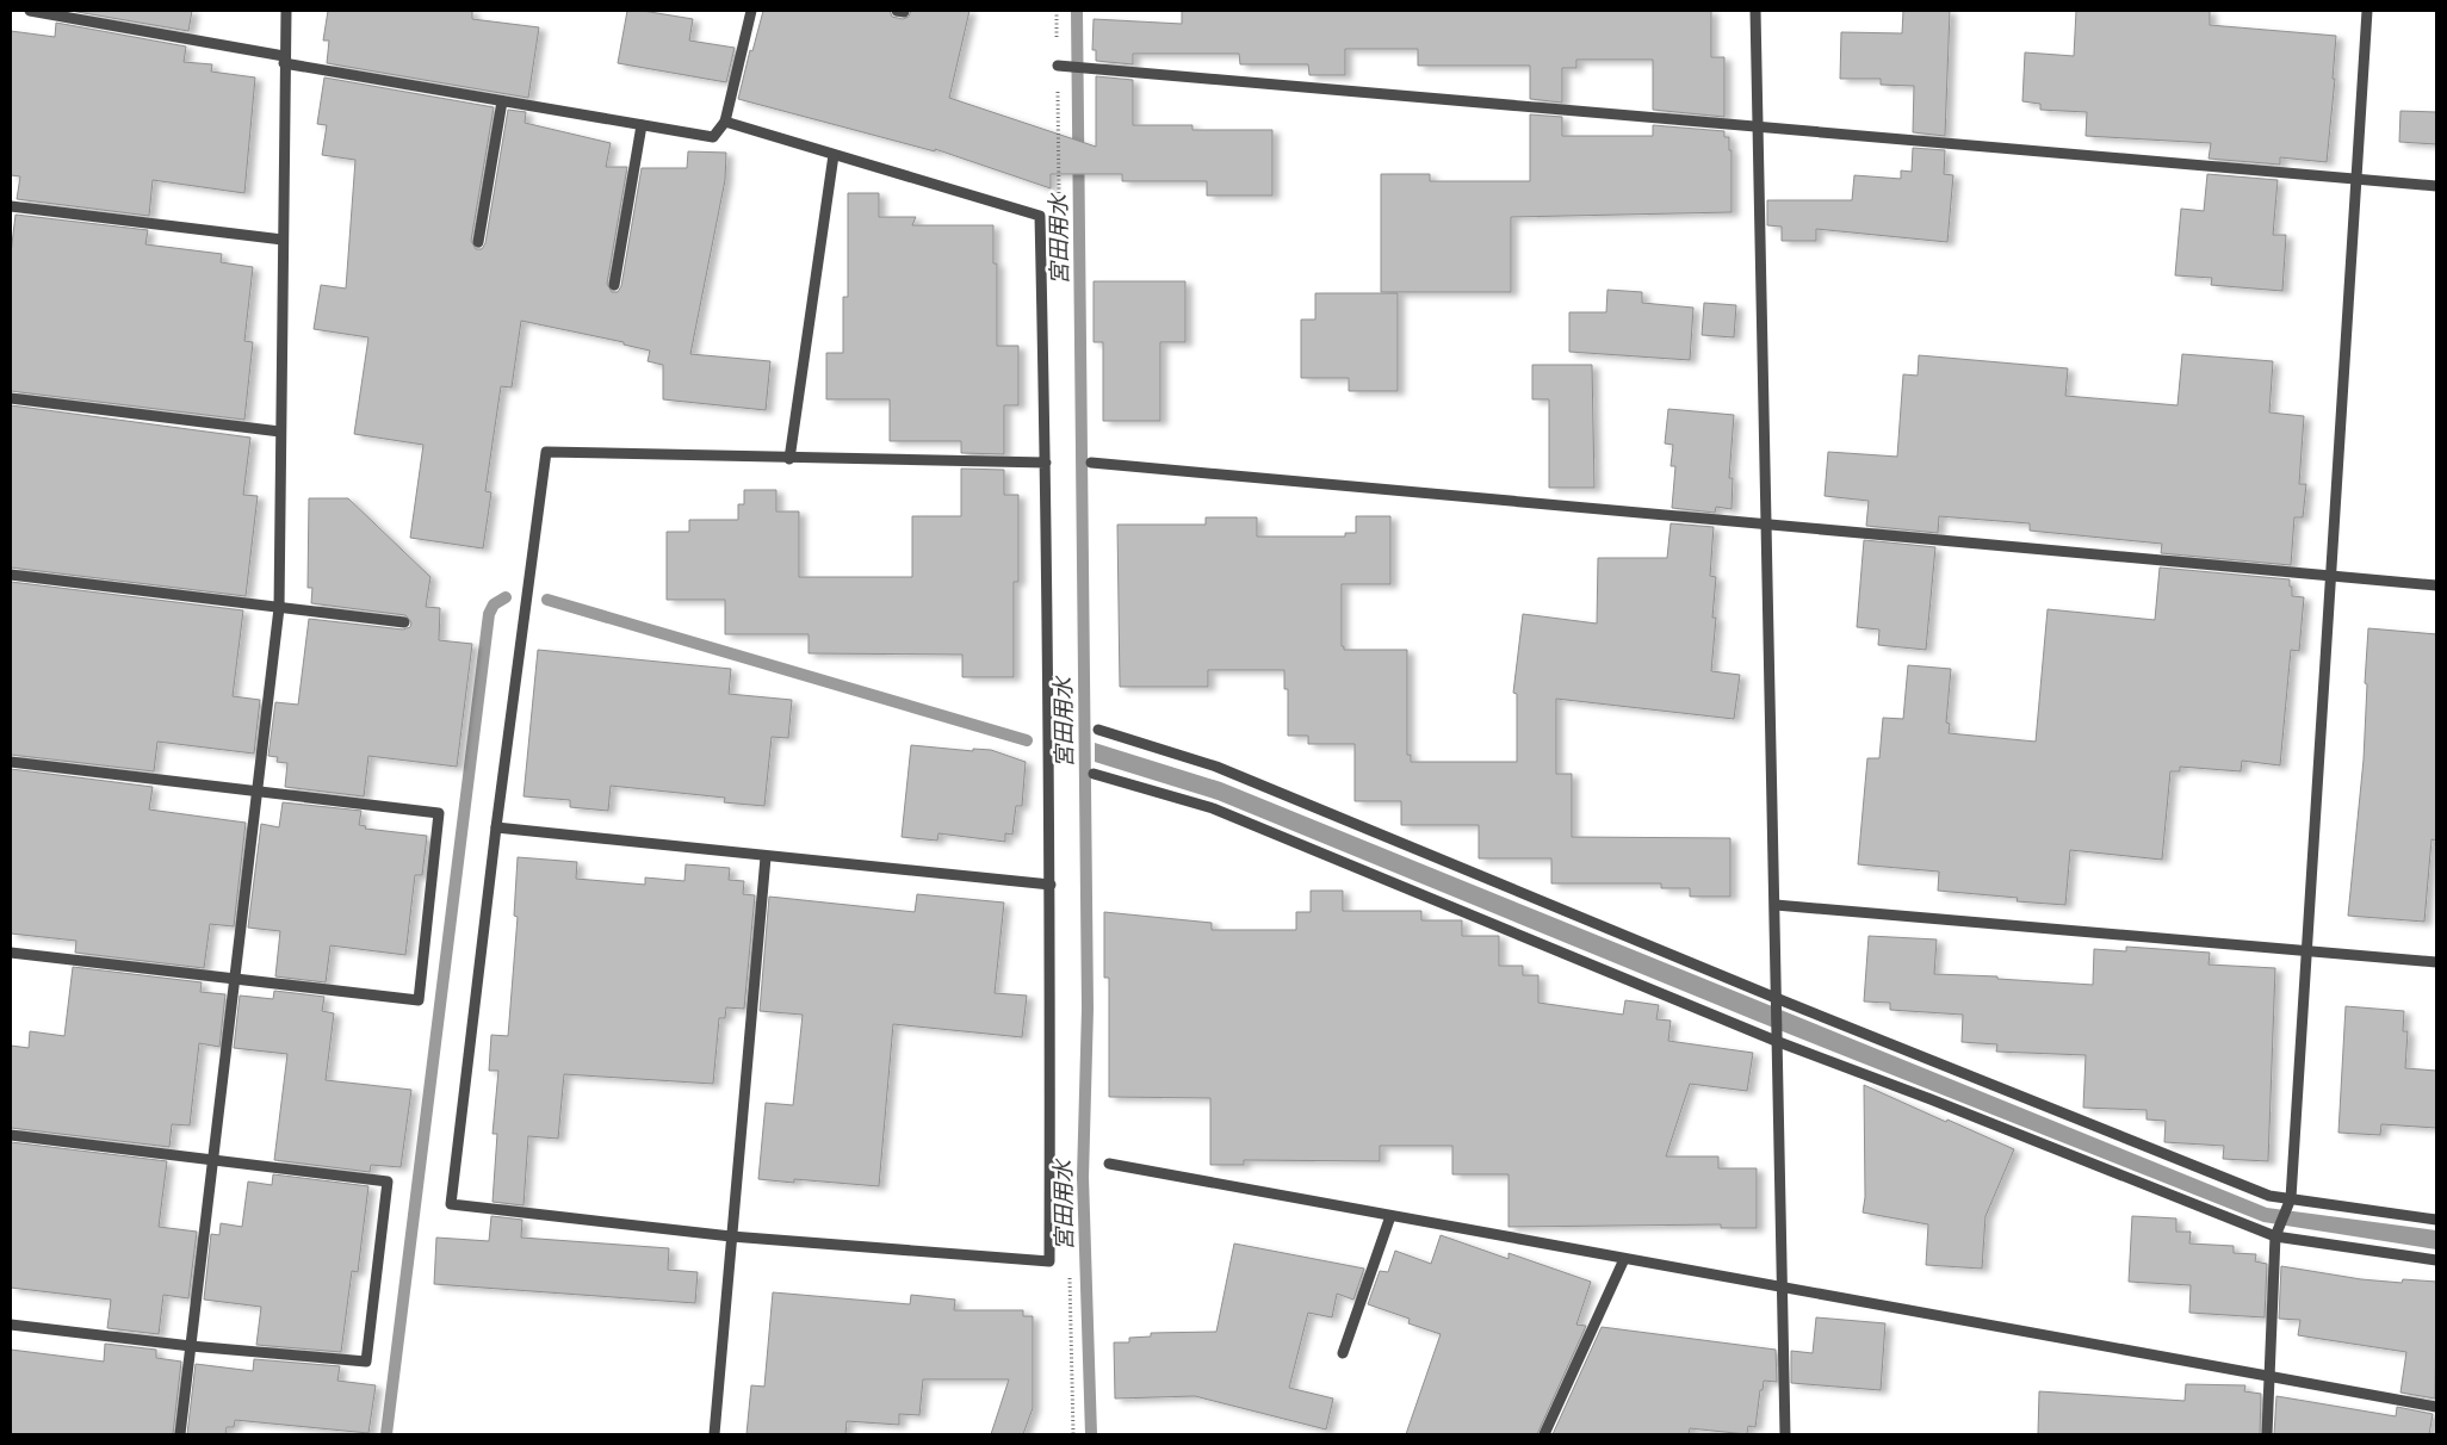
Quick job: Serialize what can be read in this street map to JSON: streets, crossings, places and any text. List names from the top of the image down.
{
  "water": ["宮田用水"]
}
